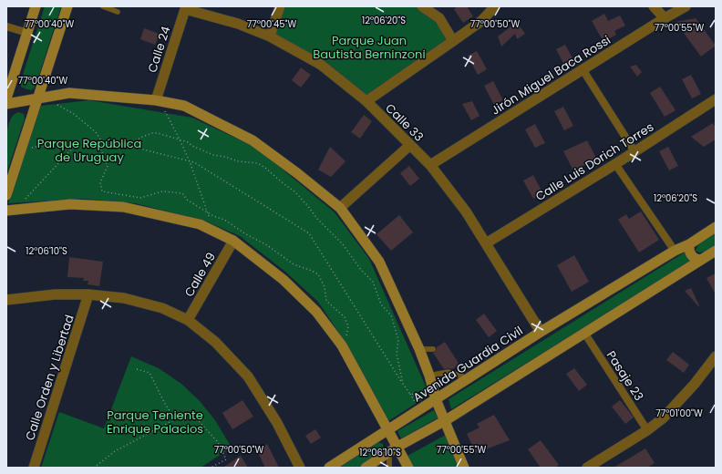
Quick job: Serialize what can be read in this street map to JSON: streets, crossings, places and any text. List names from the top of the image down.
{
  "streets": {
    "main road": ["Avenida Guardia Civil"],
    "street": [
      "Calle 24",
      "Jirón Miguel Baca Rossi",
      "Calle 33",
      "Calle Luis Dorich Torres",
      "Calle 49",
      "Pasaje 23",
      "Calle Orden y Libertad"
    ]
  },
  "crossings": [
    ["Calle 24", "Calle 33"],
    ["Jirón Miguel Baca Rossi", "Calle 33"],
    ["Calle 33", "Calle Luis Dorich Torres"],
    ["Calle 33", "Avenida Guardia Civil"]
  ],
  "parks": ["Parque Juan Bautista Berninzoni", "Parque República de Uruguay", "Parque Teniente Enrique Palacios"],
  "coordinates": [
    "12°06'20\"S",
    "77°00'40\"W",
    "77°00'45\"W",
    "77°00'50\"W",
    "77°00'55\"W",
    "12°06'10\"S",
    "77°01'00\"W"
  ]
}
